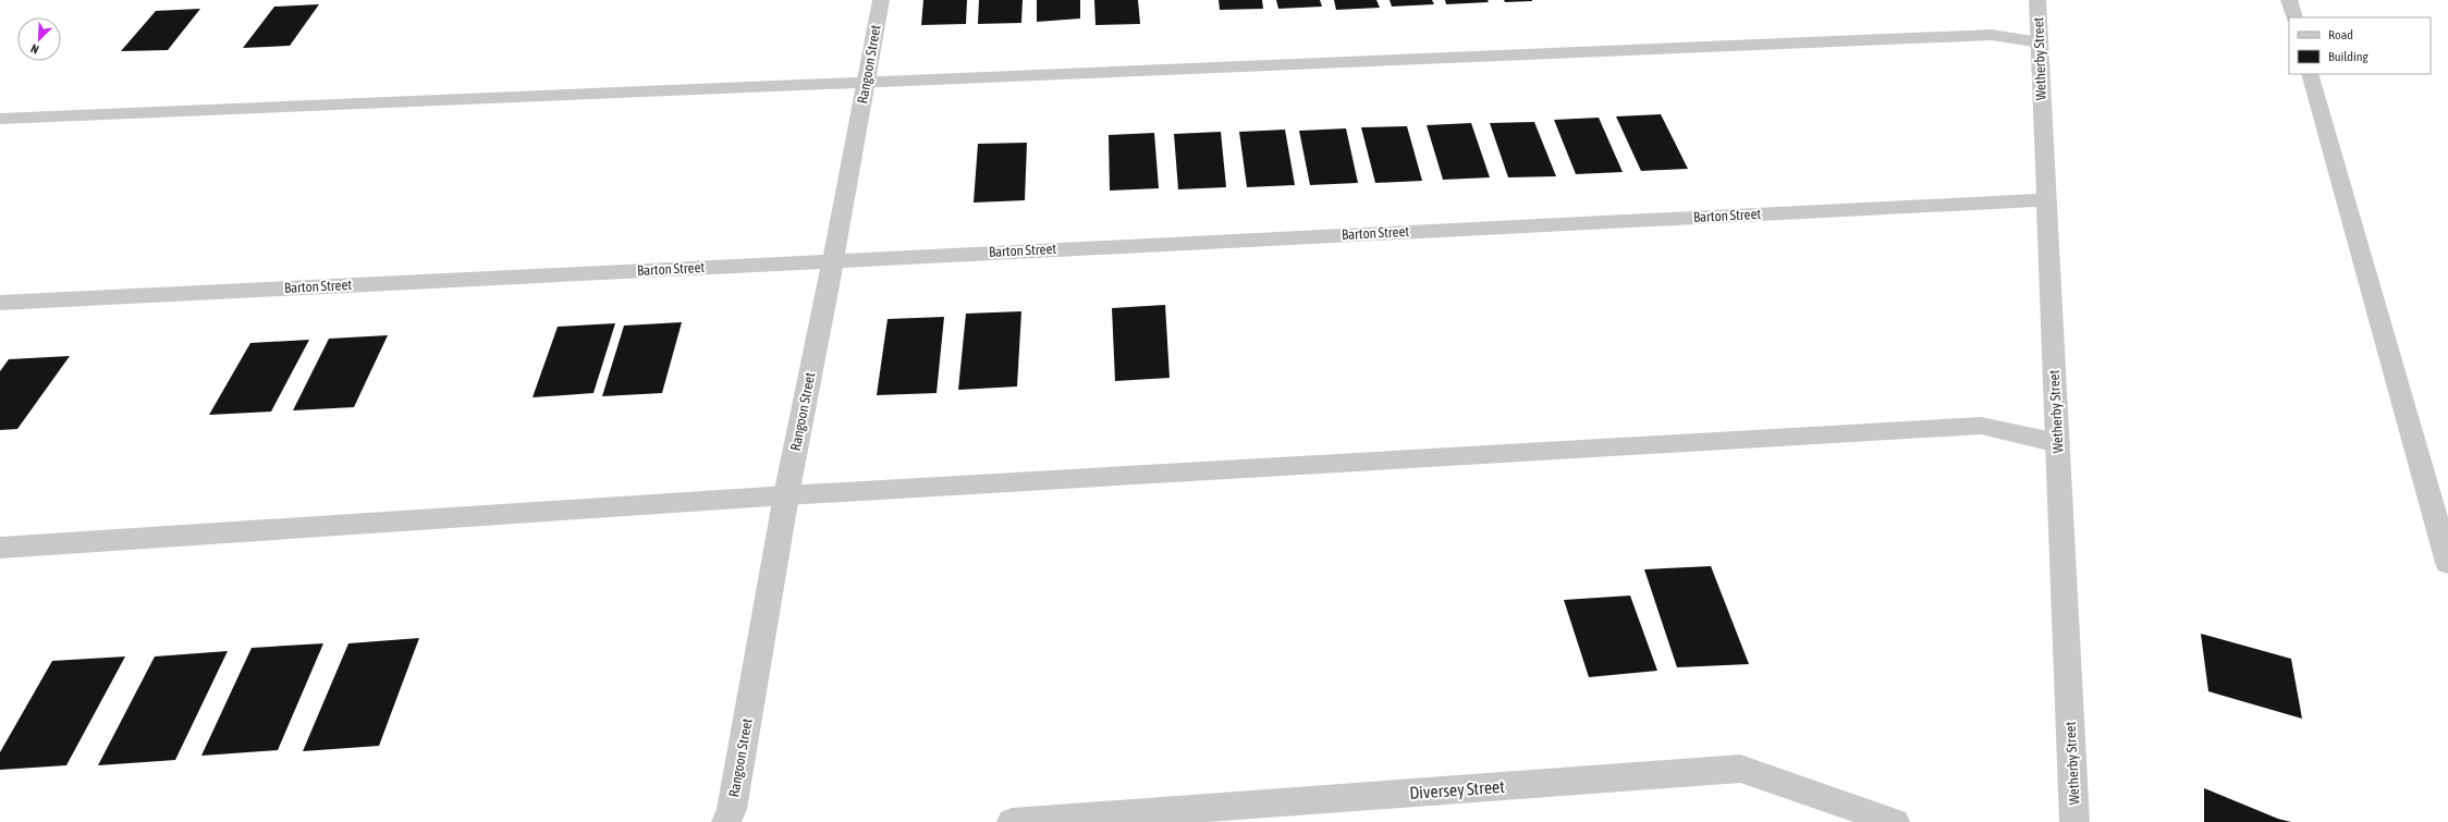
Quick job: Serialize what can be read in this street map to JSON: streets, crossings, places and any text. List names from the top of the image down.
{
  "streets": {
    "street": [
      "Wetherby Street",
      "Rangoon Street",
      "Barton Street",
      "Diversey Street"
    ]
  },
  "crossings": [
    ["Wetherby Street", "Barton Street"],
    ["Rangoon Street", "Barton Street"]
  ],
  "legend": ["Road", "Building"],
  "north": "bottom left"
}
